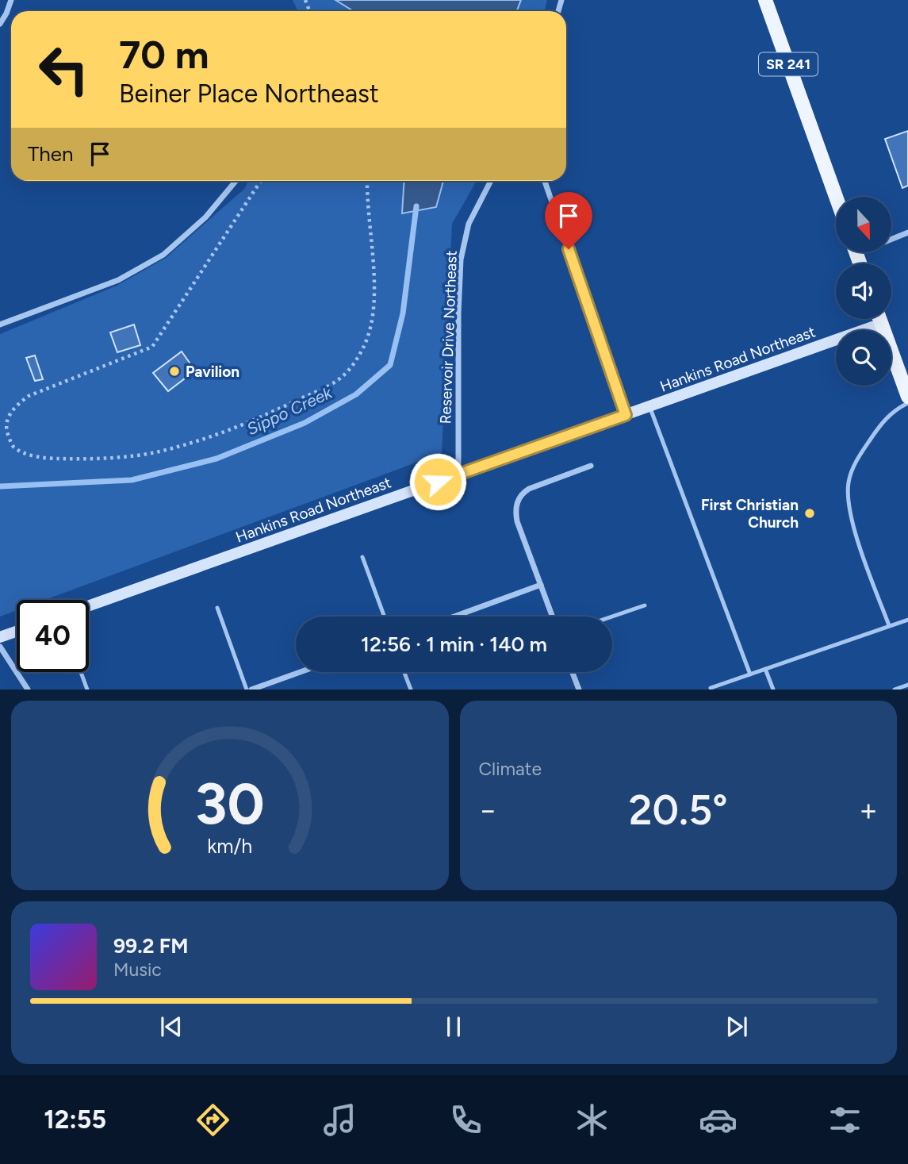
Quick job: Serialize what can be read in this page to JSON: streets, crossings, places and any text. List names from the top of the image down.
{
  "streets": {
    "main road": ["SR 241"],
    "street": ["Reservoir Drive Northeast", "Hankins Road Northeast"]
  },
  "crossings": [
    ["Reservoir Drive Northeast", "Hankins Road Northeast"]
  ],
  "water": ["Sippo Creek"],
  "places": ["Pavilion", "First Christian Church"],
  "north": "bottom",
  "page": {
    "turn": ["70 m", "Beiner Place Northeast"],
    "then": "Then",
    "limit": "40",
    "trip": "12:56 · 1 min · 140 m",
    "tile": "Climate",
    "heat": ["−", "20.5°", "+"],
    "song": ["99.2 FM", "Music"],
    "tabs": "12:55",
    "gauge": ["30", "km/h"]
  }
}
